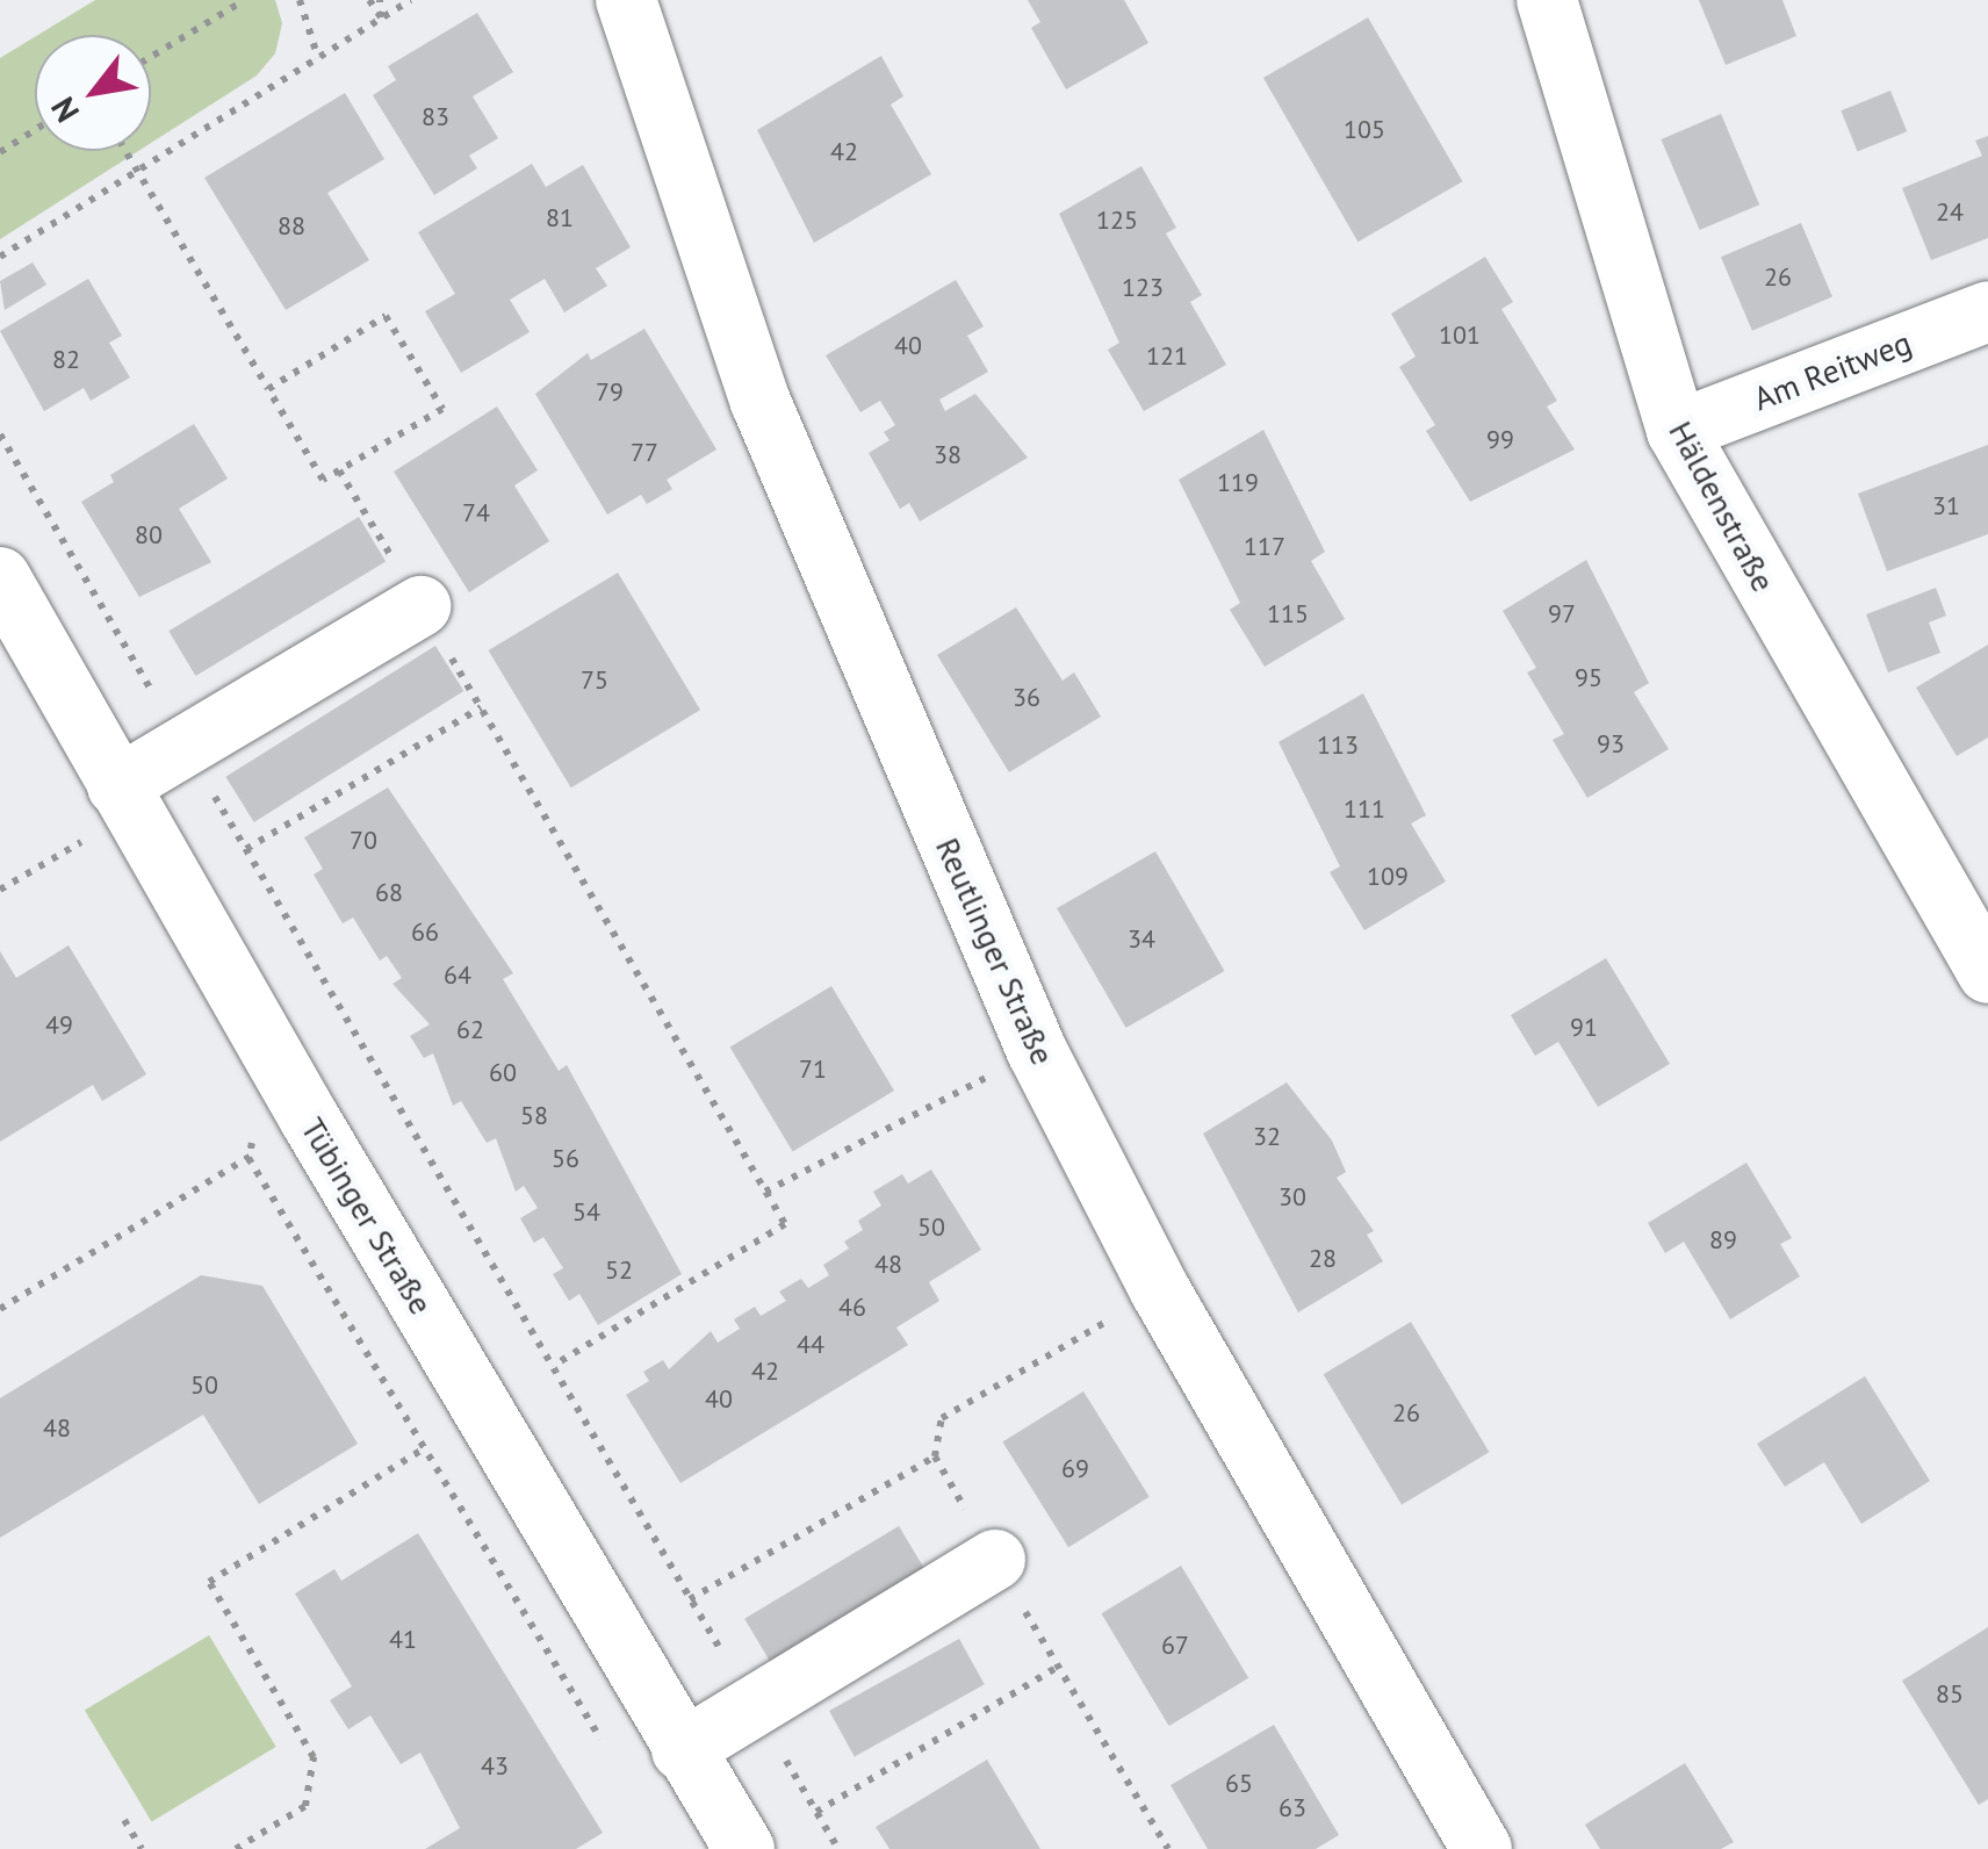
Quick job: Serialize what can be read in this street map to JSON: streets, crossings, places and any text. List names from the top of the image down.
{
  "streets": {
    "street": [
      "Am Reitweg",
      "Häldenstraße",
      "Reutlinger Straße",
      "Tübinger Straße"
    ]
  },
  "crossings": [
    ["Am Reitweg", "Häldenstraße"]
  ],
  "house_numbers": [
    "83",
    "105",
    "42",
    "24",
    "81",
    "125",
    "88",
    "26",
    "123",
    "101",
    "40",
    "121",
    "82",
    "79",
    "99",
    "77",
    "38",
    "119",
    "31",
    "74",
    "80",
    "117",
    "115",
    "97",
    "95",
    "75",
    "36",
    "93",
    "113",
    "111",
    "70",
    "109",
    "68",
    "66",
    "34",
    "64",
    "49",
    "91",
    "62",
    "71",
    "60",
    "58",
    "32",
    "56",
    "30",
    "54",
    "50",
    "89",
    "28",
    "48",
    "52",
    "46",
    "44",
    "42",
    "50",
    "40",
    "26",
    "48",
    "69",
    "41",
    "67",
    "85",
    "43",
    "65",
    "63"
  ],
  "north": "bottom left"
}
